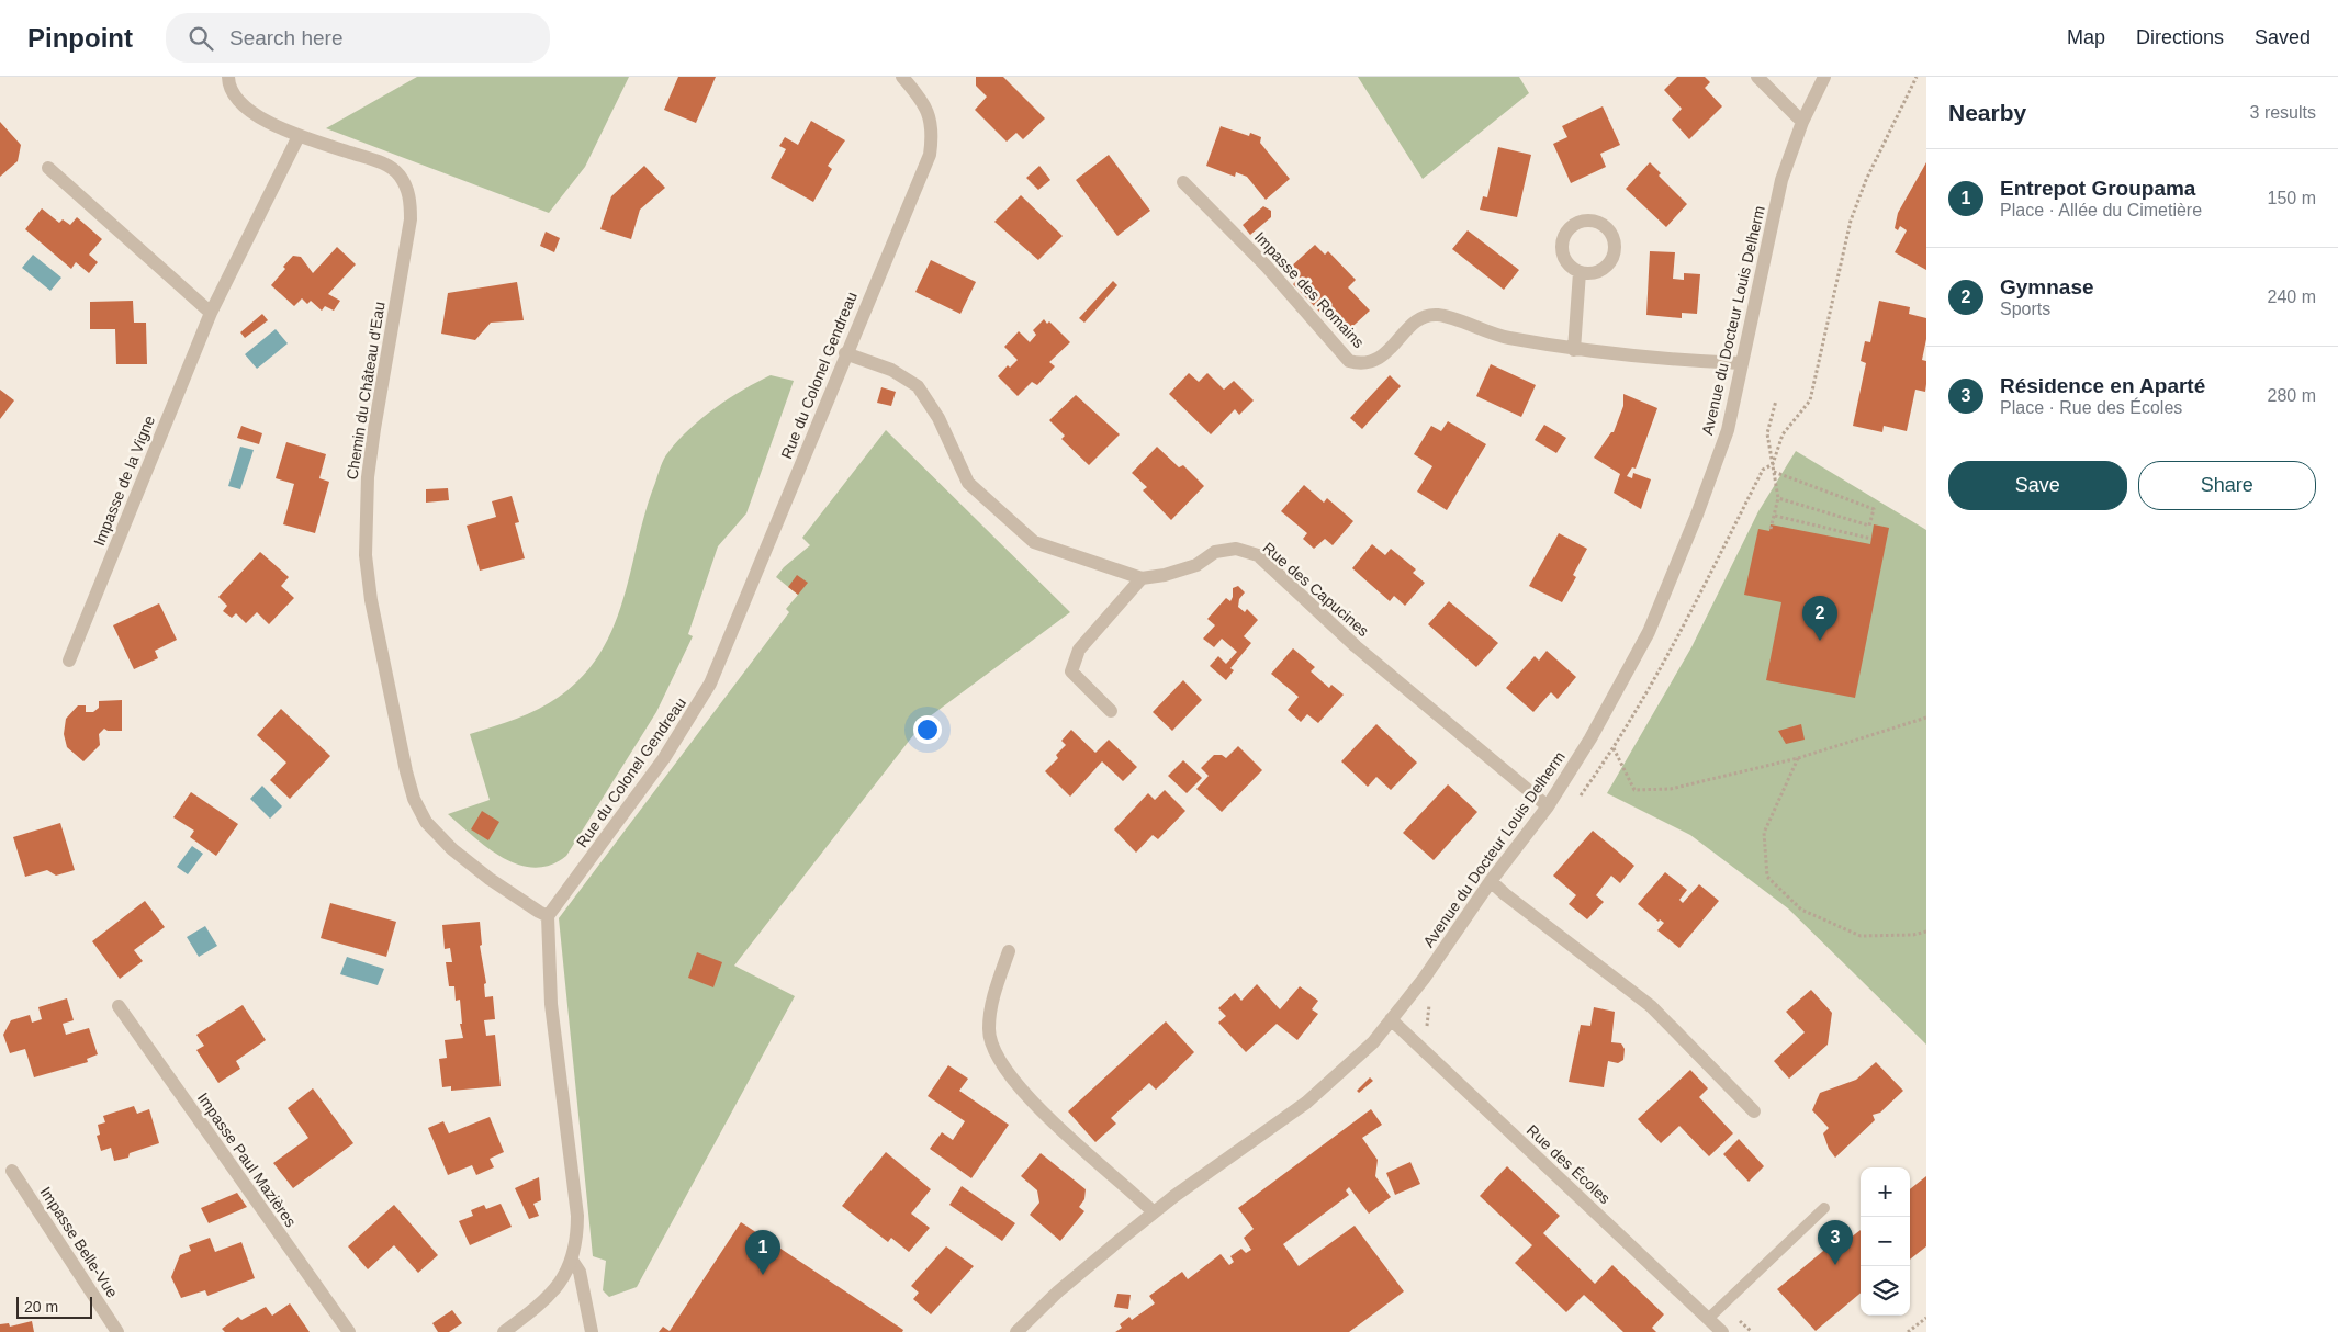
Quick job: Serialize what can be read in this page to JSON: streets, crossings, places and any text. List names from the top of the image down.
{
  "streets": {
    "street": [
      "Impasse des Romains",
      "Avenue du Docteur Louis Delherm",
      "Rue du Colonel Gendreau",
      "Chemin du Château d'Eau",
      "Impasse de la Vigne",
      "Rue des Capucines",
      "Impasse Paul Mazières",
      "Rue des Écoles",
      "Impasse Belle-Vue"
    ]
  },
  "crossings": [
    ["Impasse des Romains", "Avenue du Docteur Louis Delherm"],
    ["Avenue du Docteur Louis Delherm", "Rue des Capucines"],
    ["Avenue du Docteur Louis Delherm", "Rue des Écoles"],
    ["Rue du Colonel Gendreau", "Chemin du Château d'Eau"],
    ["Rue du Colonel Gendreau", "Rue des Capucines"],
    ["Chemin du Château d'Eau", "Impasse de la Vigne"]
  ],
  "scale_bar": "20 m",
  "page": {
    "header": "Pinpoint",
    "search": "Search here",
    "nav": ["Map", "Directions", "Saved"],
    "heading": ["Nearby", "3 results"],
    "list": [
      {
        "mark": "1",
        "name": "Entrepot Groupama",
        "note": "Place · Allée du Cimetière",
        "value": "150 m"
      },
      {
        "mark": "2",
        "name": "Gymnase",
        "note": "Sports",
        "value": "240 m"
      },
      {
        "mark": "3",
        "name": "Résidence en Aparté",
        "note": "Place · Rue des Écoles",
        "value": "280 m"
      }
    ],
    "buttons": ["Save", "Share"],
    "pins": ["2", "3", "1"],
    "map_buttons": ["+", "−"],
    "scale": "20 m"
  }
}
